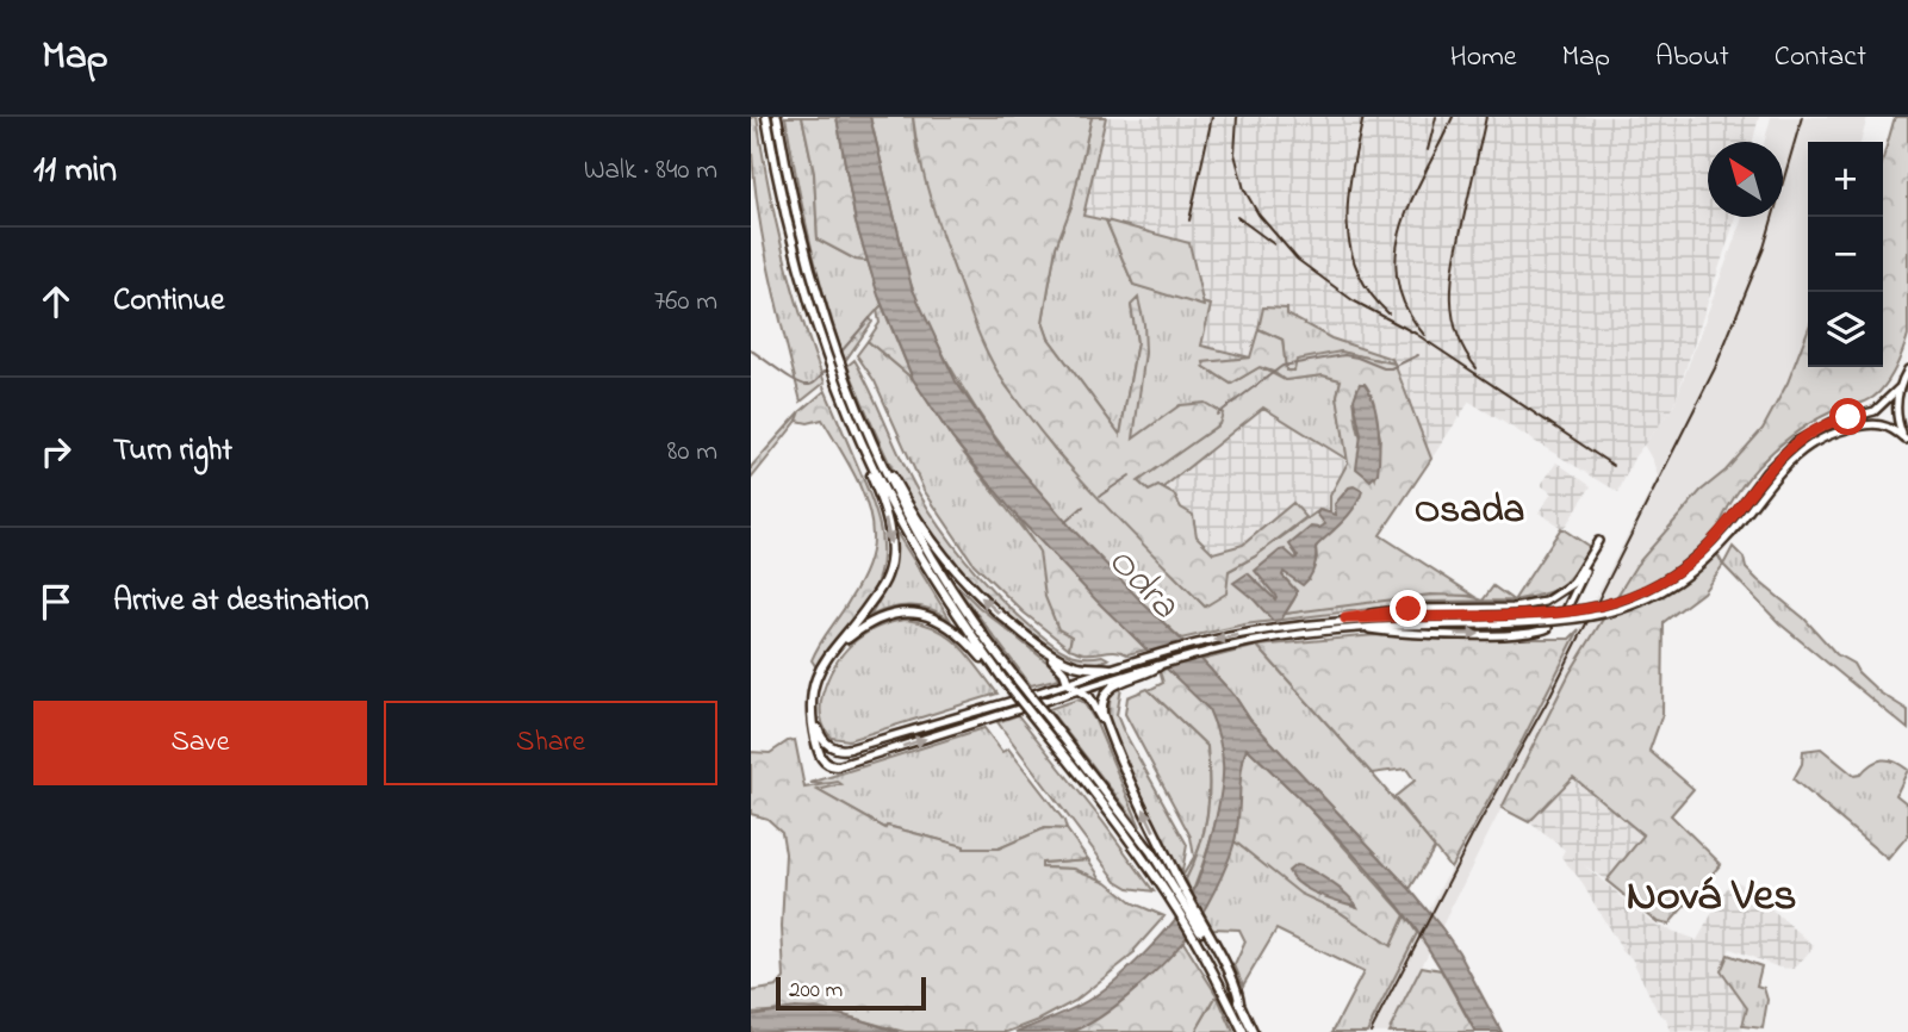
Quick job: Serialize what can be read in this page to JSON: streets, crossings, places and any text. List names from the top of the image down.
{
  "districts": ["Osada", "Nová Ves"],
  "water": ["Odra"],
  "scale_bar": "200 m",
  "north": "top left",
  "page": {
    "header": "Map",
    "nav": [
      "Home",
      "Map",
      "About",
      "Contact"
    ],
    "heading": ["11 min", "Walk · 840 m"],
    "map_buttons": ["+", "−"],
    "list": [
      ["Continue", "760 m"],
      ["Turn right", "80 m"],
      "Arrive at destination"
    ],
    "buttons": ["Save", "Share"],
    "scale": "200 m"
  }
}
